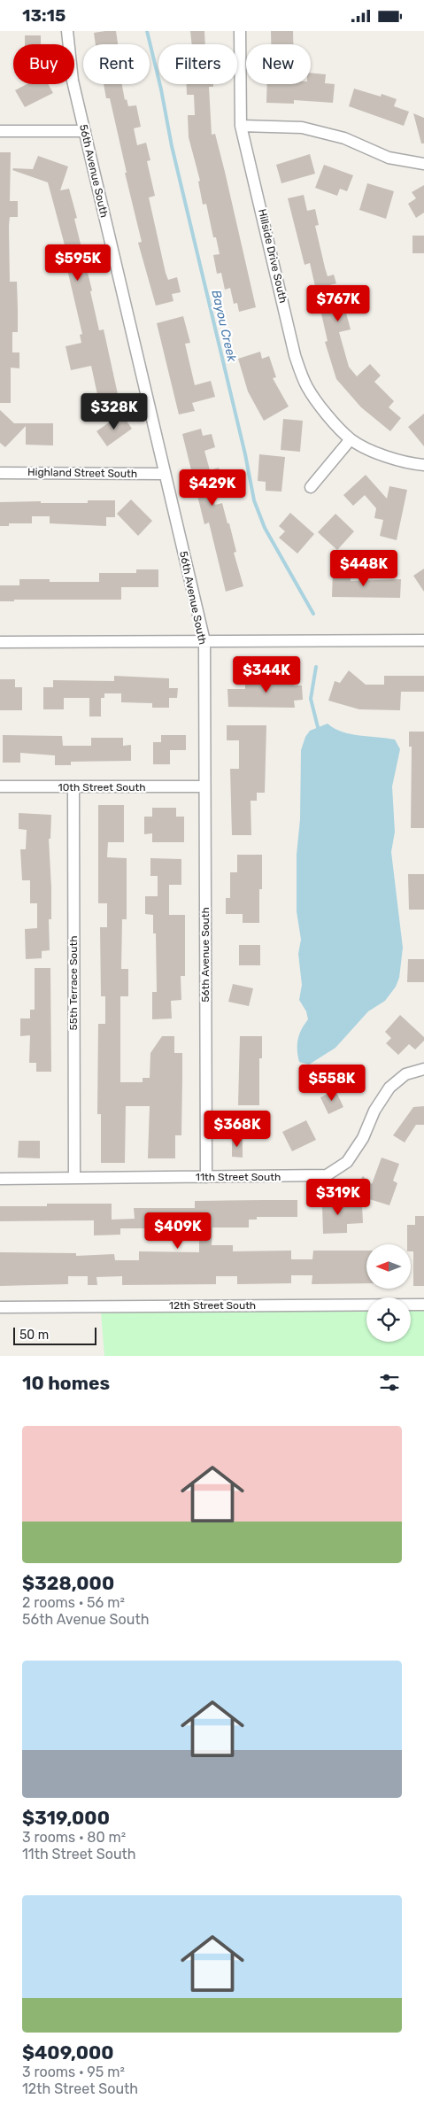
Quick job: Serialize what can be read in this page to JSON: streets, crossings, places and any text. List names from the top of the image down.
{
  "streets": {
    "street": [
      "56th Avenue South",
      "Hillside Drive South",
      "Highland Street South",
      "10th Street South",
      "55th Terrace South",
      "11th Street South",
      "12th Street South"
    ]
  },
  "crossings": [
    ["56th Avenue South", "Highland Street South"],
    ["56th Avenue South", "10th Street South"],
    ["56th Avenue South", "11th Street South"],
    ["10th Street South", "55th Terrace South"],
    ["55th Terrace South", "11th Street South"]
  ],
  "water": ["Bayou Creek"],
  "scale_bar": "50 m",
  "north": "left",
  "page": {
    "status": "13:15",
    "chip": [
      "Buy",
      "Rent",
      "Filters",
      "New"
    ],
    "price": [
      "$595K",
      "$767K",
      "$328K",
      "$429K",
      "$448K",
      "$344K",
      "$558K",
      "$368K",
      "$319K",
      "$409K"
    ],
    "scale": "50 m",
    "heading": "10 homes",
    "list": [
      {
        "name": "$328,000",
        "note": "2 rooms · 56 m² · 56th Avenue South"
      },
      {
        "name": "$319,000",
        "note": "3 rooms · 80 m² · 11th Street South"
      },
      {
        "name": "$409,000",
        "note": "3 rooms · 95 m² · 12th Street South"
      }
    ]
  }
}
